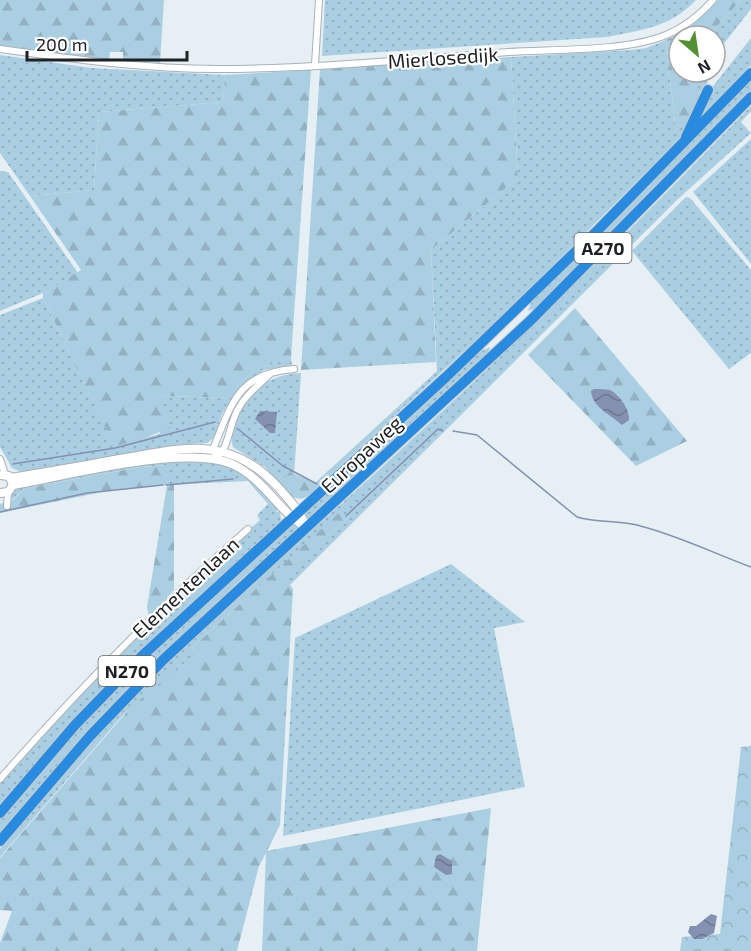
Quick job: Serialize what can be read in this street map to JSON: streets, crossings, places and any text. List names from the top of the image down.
{
  "streets": {
    "highway": ["A270", "Europaweg", "N270"],
    "street": ["Mierlosedijk", "Elementenlaan"]
  },
  "crossings": [
    ["A270", "Europaweg"]
  ],
  "scale_bar": "200 m",
  "north": "bottom right"
}
